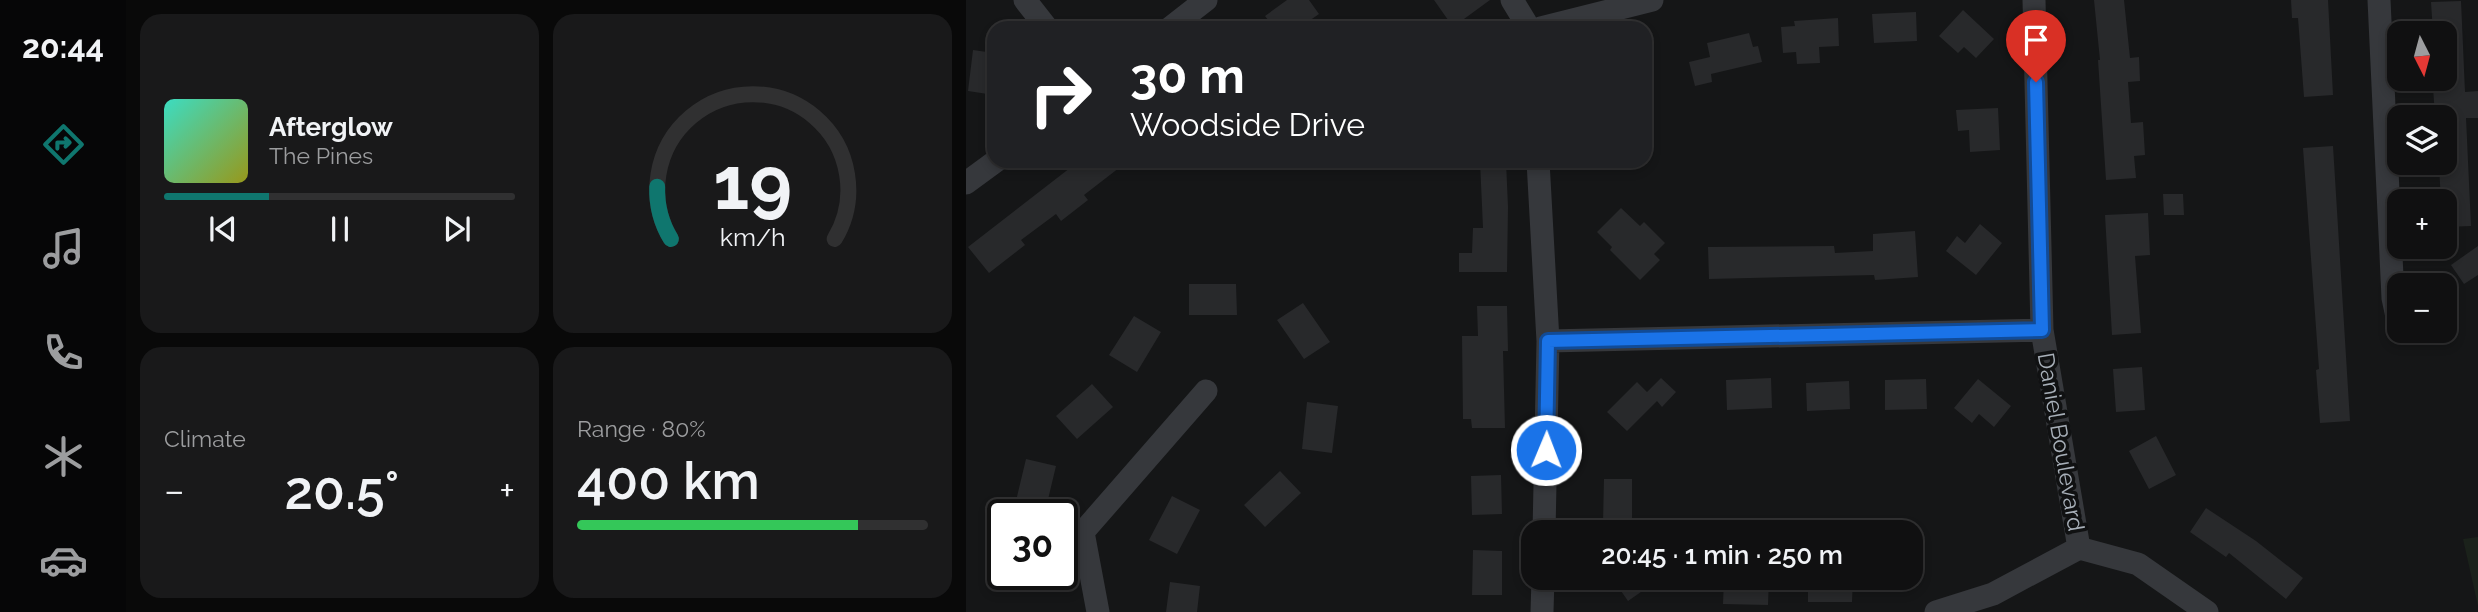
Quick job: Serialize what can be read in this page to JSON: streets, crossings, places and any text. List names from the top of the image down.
{
  "streets": {
    "street": ["Daniel Boulevard"]
  },
  "north": "bottom",
  "page": {
    "tabs": "20:44",
    "map_buttons": ["+", "−"],
    "turn": ["30 m", "Woodside Drive"],
    "song": ["Afterglow", "The Pines"],
    "tile": [
      "Climate",
      ["Range · 80%", "400 km"]
    ],
    "heat": ["−", "20.5°", "+"],
    "limit": "30",
    "trip": "20:45 · 1 min · 250 m",
    "gauge": ["19", "km/h"]
  }
}
